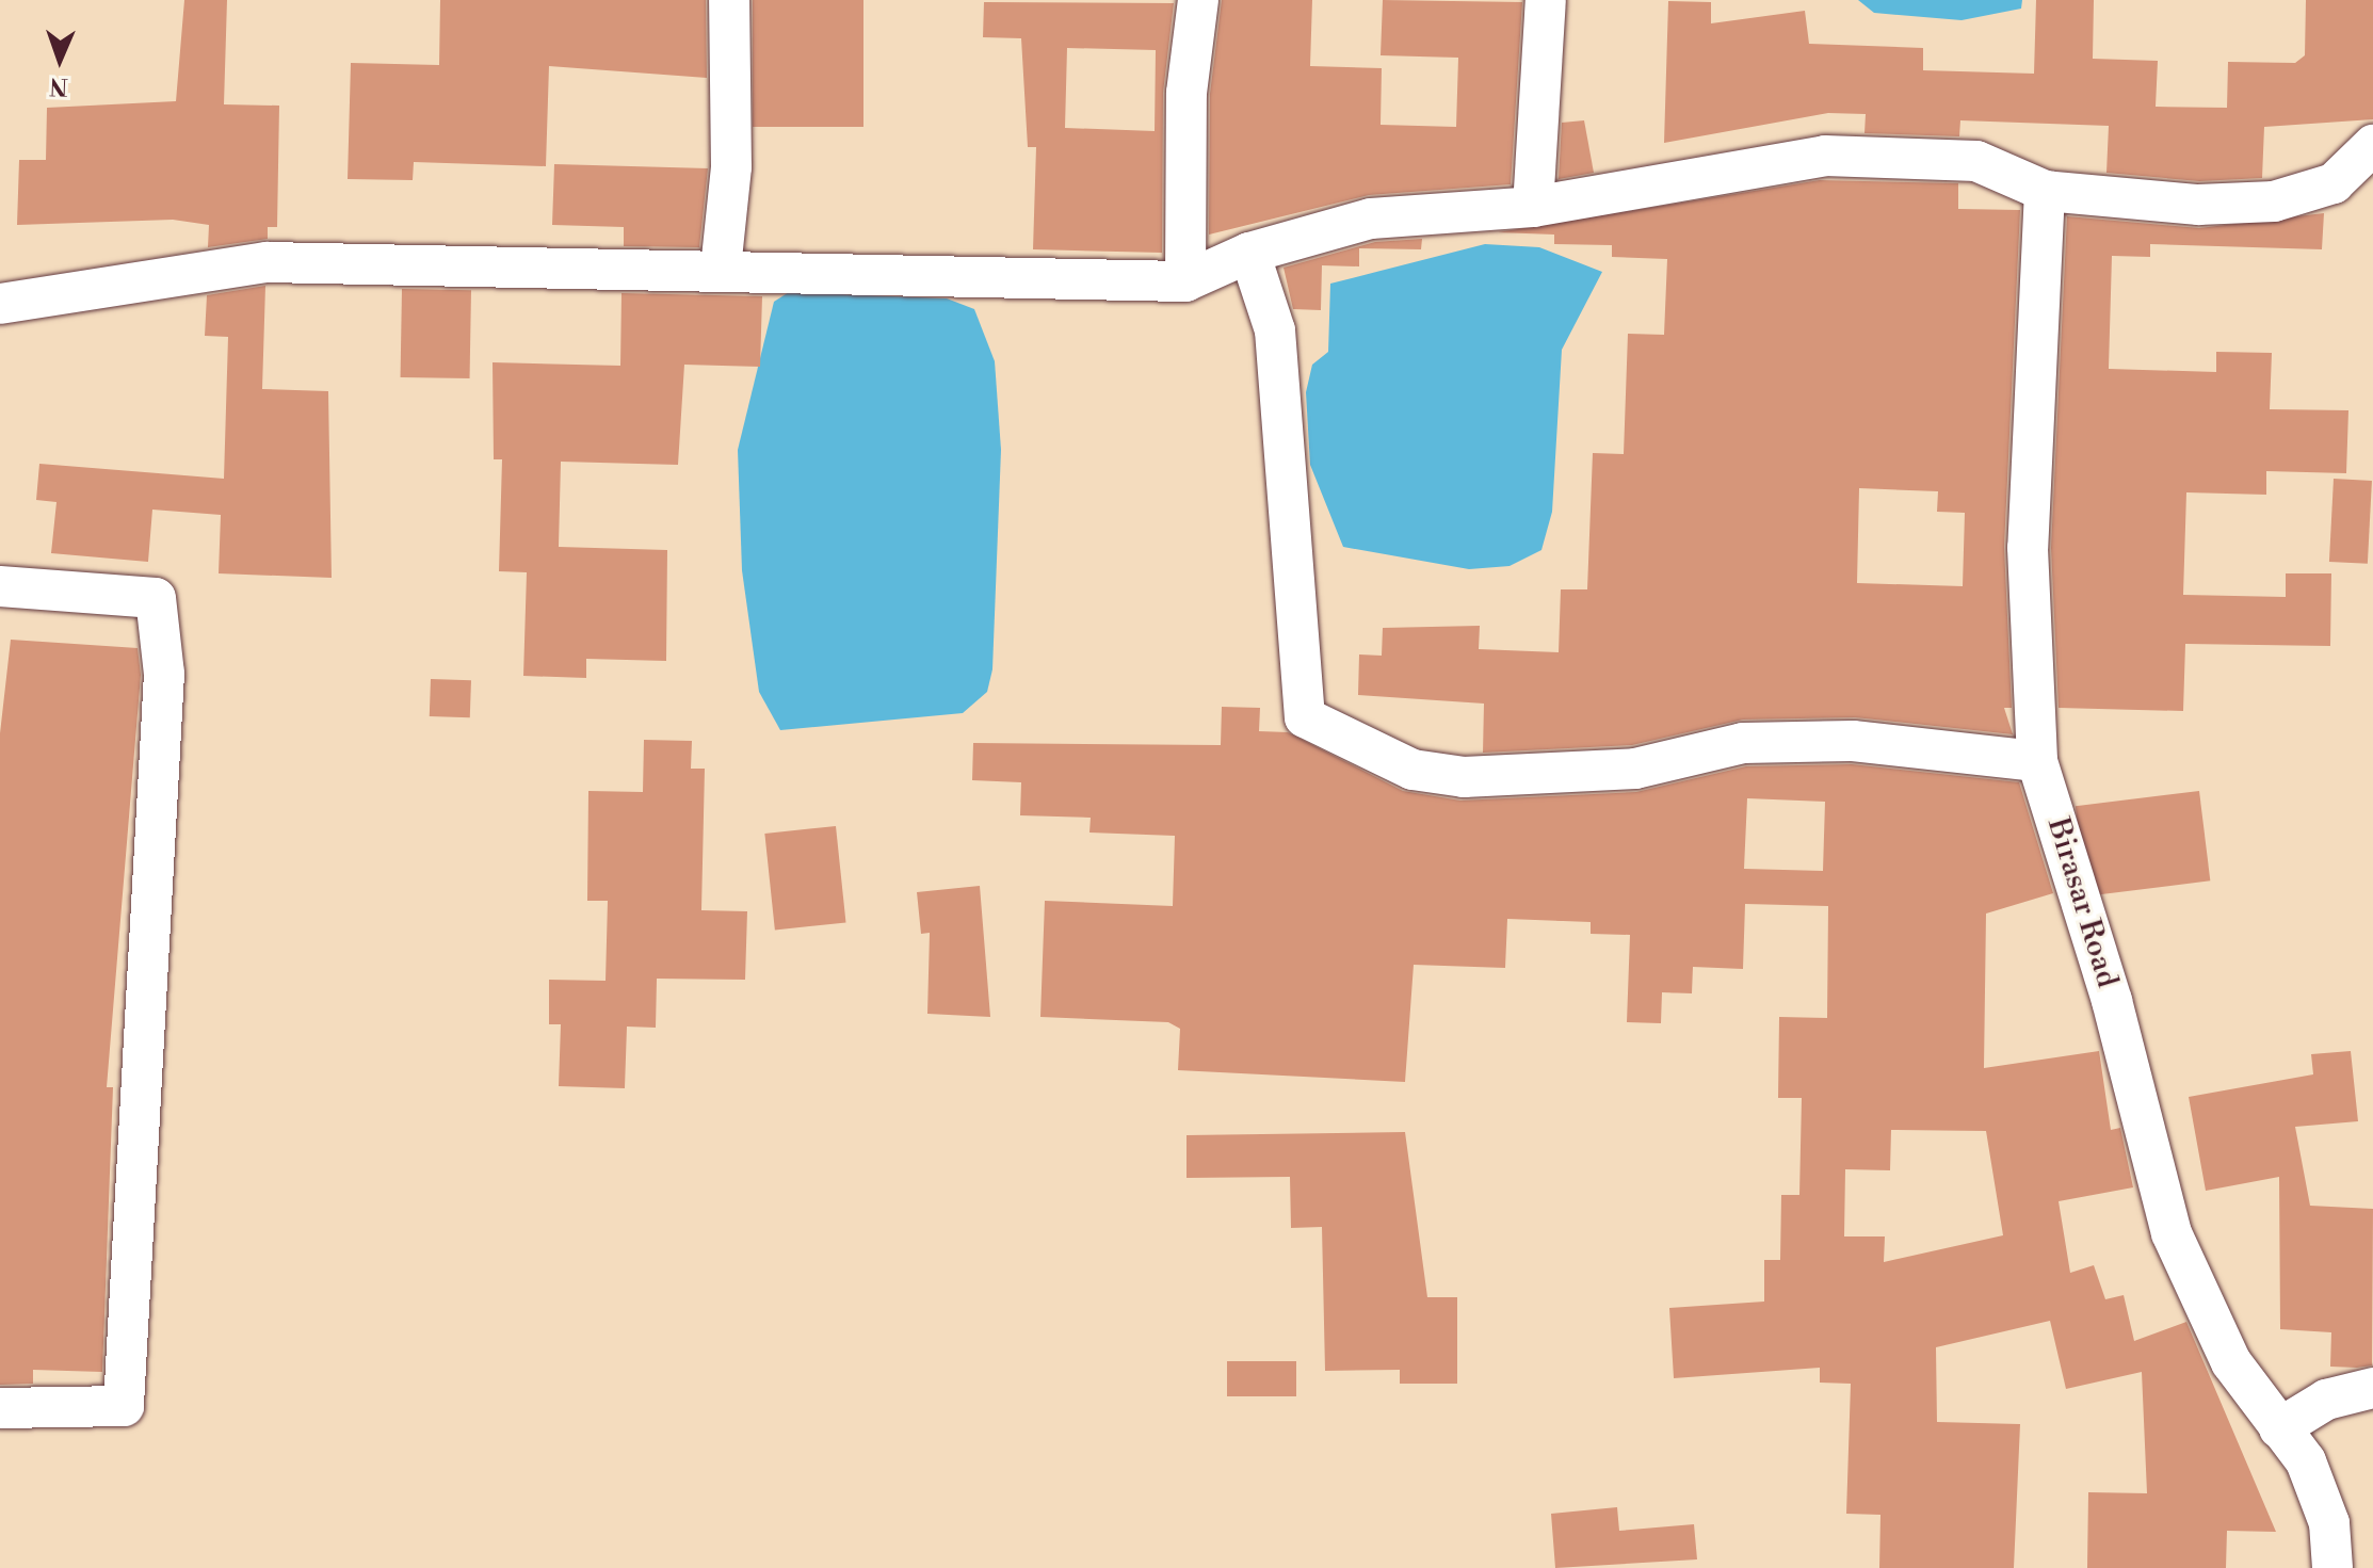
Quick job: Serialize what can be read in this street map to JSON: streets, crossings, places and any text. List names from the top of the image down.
{
  "streets": {
    "street": ["Birasar Road"]
  },
  "north": "bottom"
}
